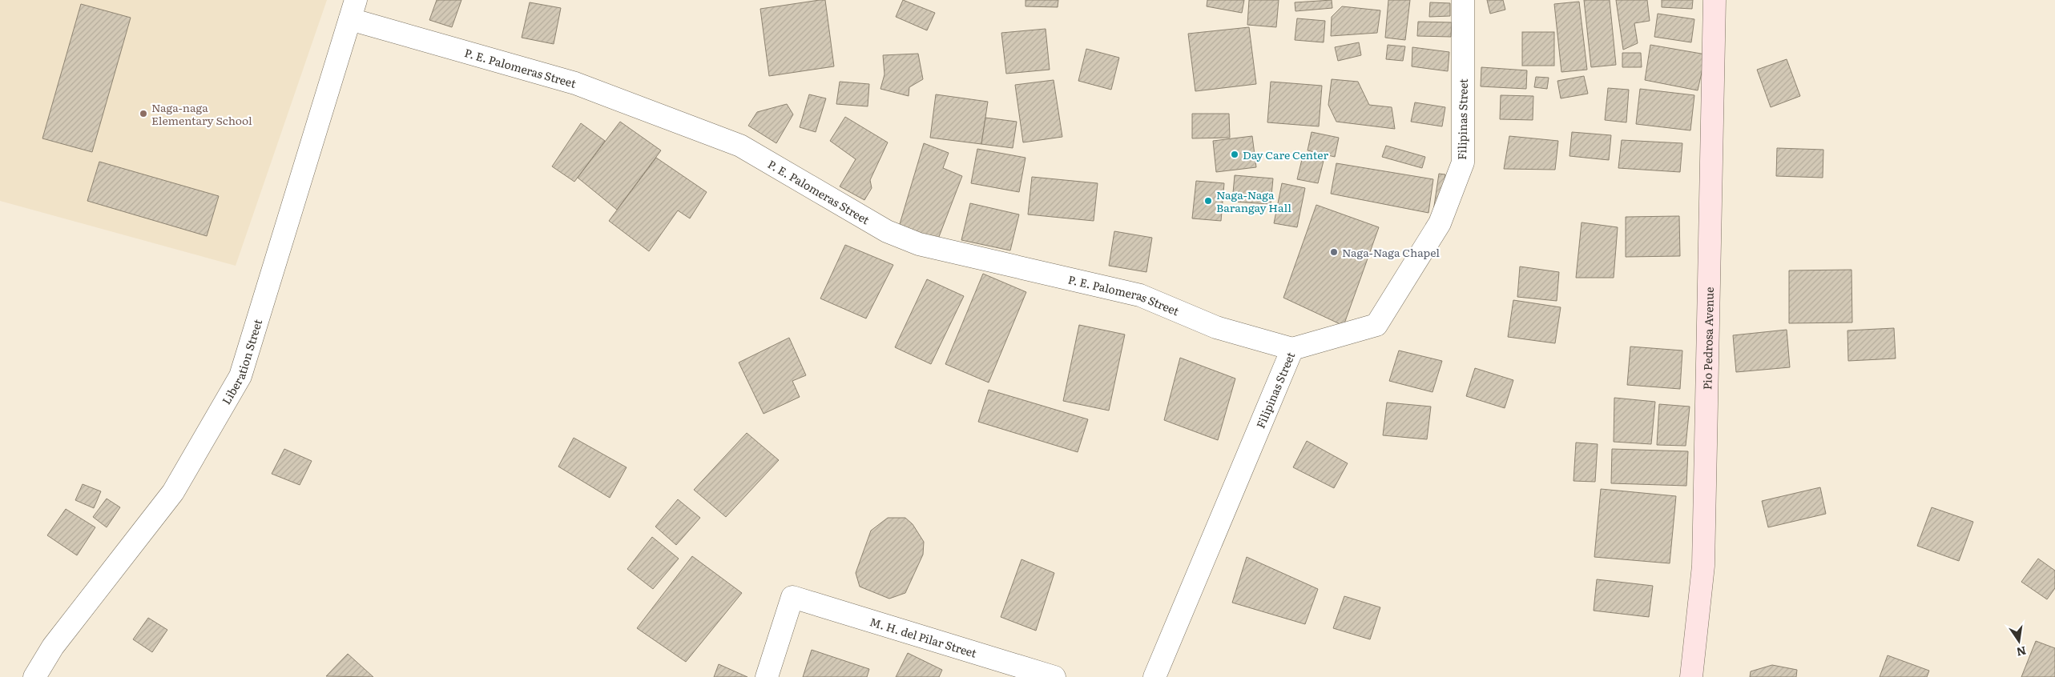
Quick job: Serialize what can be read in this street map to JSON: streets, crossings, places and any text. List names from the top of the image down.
{
  "streets": {
    "main road": ["Pio Pedrosa Avenue"],
    "street": [
      "P. E. Palomeras Street",
      "Filipinas Street",
      "Liberation Street",
      "M. H. del Pilar Street"
    ]
  },
  "crossings": [
    ["P. E. Palomeras Street", "Filipinas Street"],
    ["P. E. Palomeras Street", "Liberation Street"]
  ],
  "places": [
    "Naga-naga Elementary School",
    "Day Care Center",
    "Naga-Naga Barangay Hall",
    "Naga-Naga Chapel"
  ],
  "north": "bottom"
}
